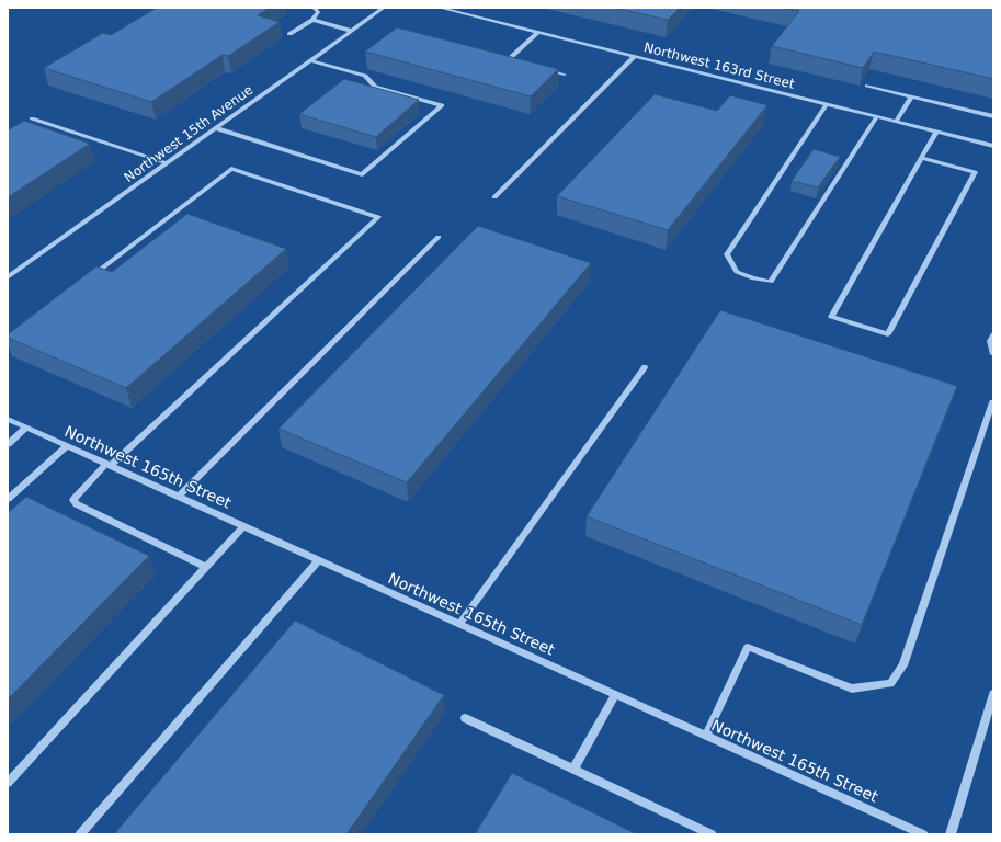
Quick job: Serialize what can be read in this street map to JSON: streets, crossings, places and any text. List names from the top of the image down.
{
  "streets": {
    "street": ["Northwest 163rd Street", "Northwest 15th Avenue", "Northwest 165th Street"]
  }
}
